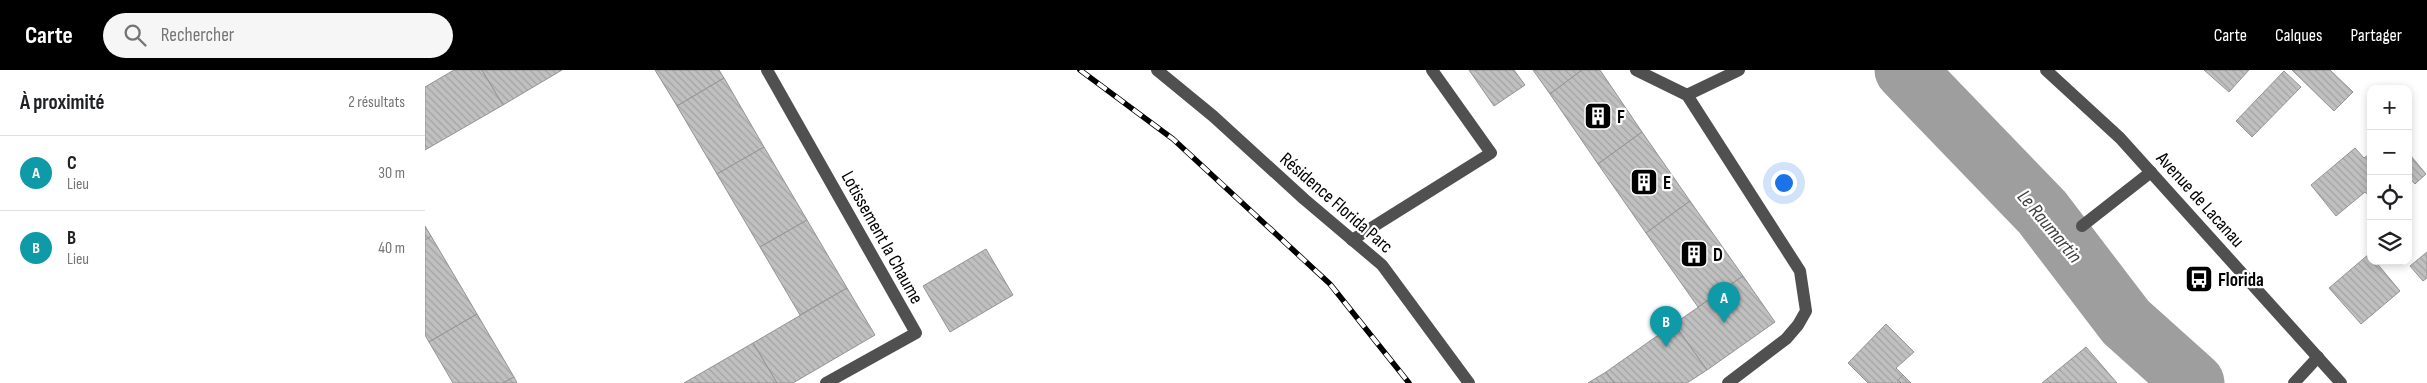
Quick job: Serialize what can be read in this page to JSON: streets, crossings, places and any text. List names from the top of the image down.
{
  "streets": {
    "street": ["Avenue de Lacanau", "Résidence Florida Parc", "Lotissement la Chaume"]
  },
  "water": ["Le Raumartin"],
  "places": {
    "building": ["F", "E", "D"],
    "bus stop": ["Florida"]
  },
  "page": {
    "header": "Carte",
    "search": "Rechercher",
    "nav": ["Carte", "Calques", "Partager"],
    "heading": ["À proximité", "2 résultats"],
    "map_buttons": ["+", "−"],
    "list": [
      {
        "mark": "A",
        "name": "C",
        "note": "Lieu",
        "value": "30 m"
      },
      {
        "mark": "B",
        "name": "B",
        "note": "Lieu",
        "value": "40 m"
      }
    ],
    "pins": ["A", "B"]
  }
}
